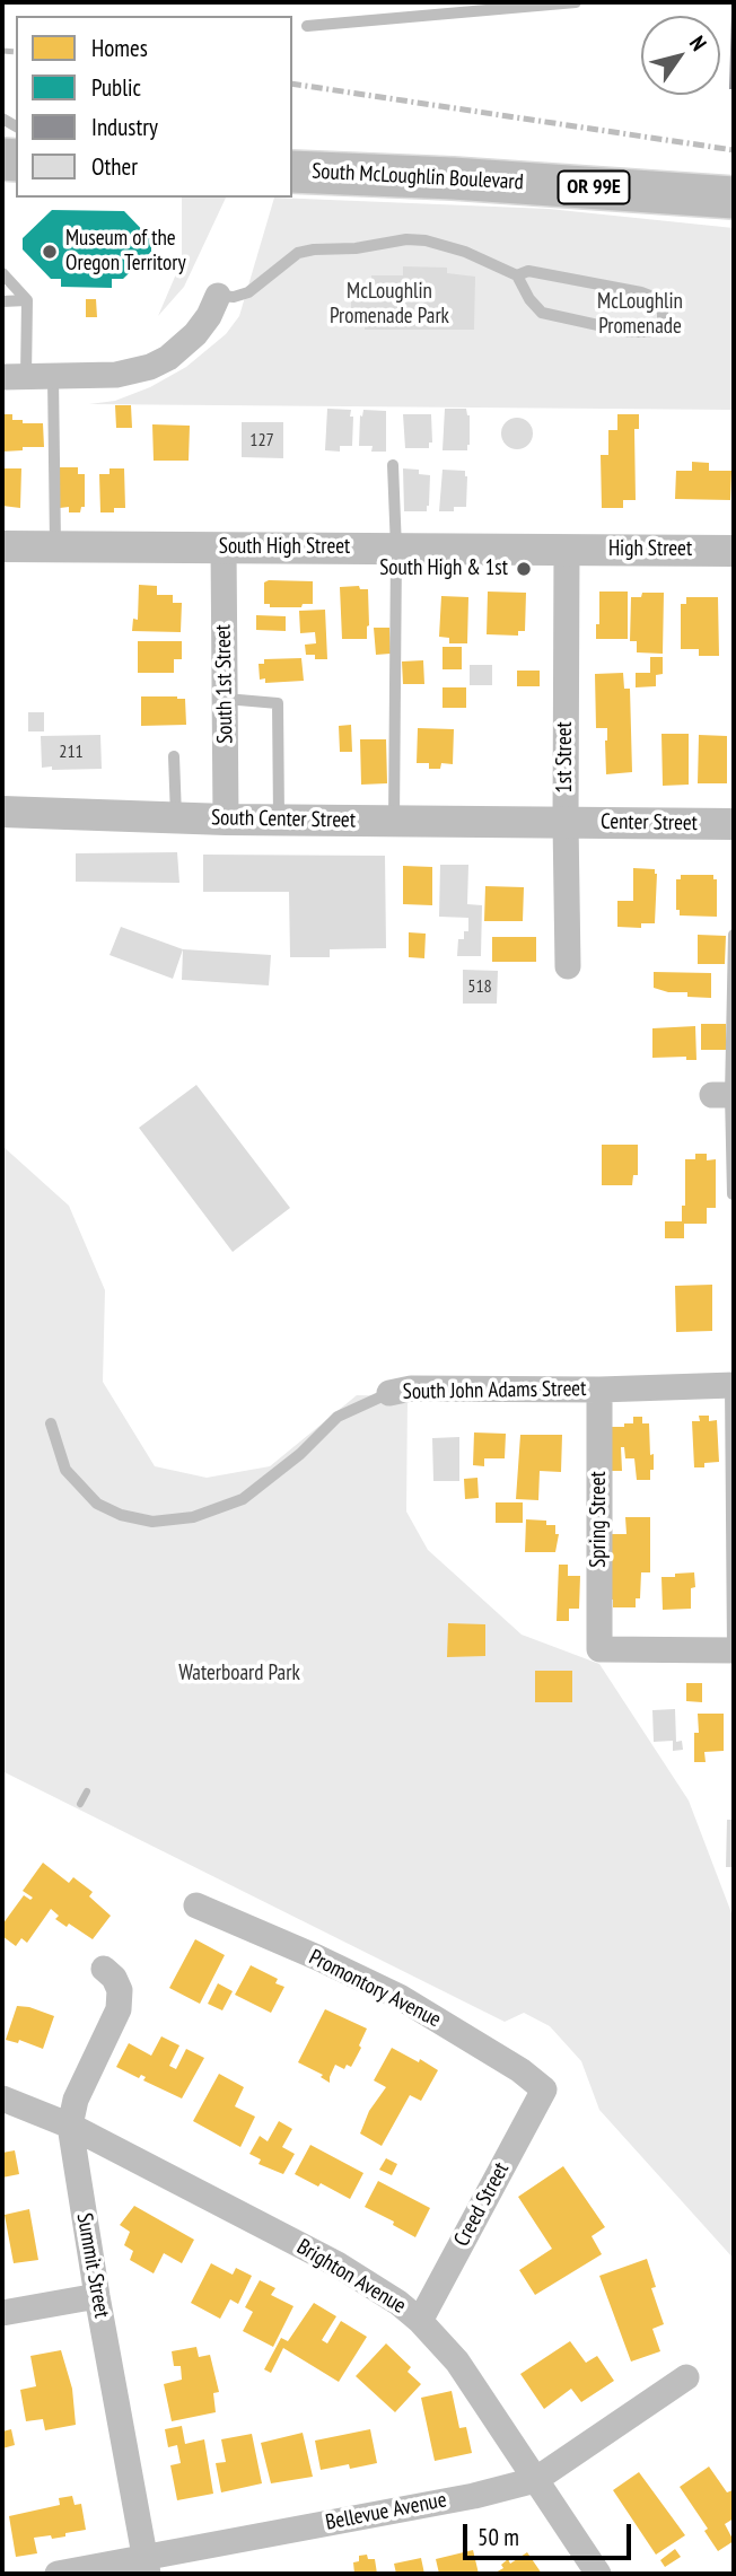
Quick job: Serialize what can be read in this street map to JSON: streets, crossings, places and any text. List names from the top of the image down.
{
  "streets": {
    "highway": ["South McLoughlin Boulevard", "OR 99E"],
    "street": [
      "South High Street",
      "High Street",
      "South 1st Street",
      "1st Street",
      "South Center Street",
      "Center Street",
      "South John Adams Street",
      "Spring Street",
      "Promontory Avenue",
      "Creed Street",
      "Summit Street",
      "Brighton Avenue",
      "Bellevue Avenue"
    ]
  },
  "crossings": [
    ["South High Street", "High Street"],
    ["South High Street", "South 1st Street"],
    ["South High Street", "1st Street"],
    ["High Street", "1st Street"],
    ["South 1st Street", "South Center Street"],
    ["1st Street", "South Center Street"],
    ["1st Street", "Center Street"],
    ["South Center Street", "Center Street"],
    ["South John Adams Street", "Spring Street"],
    ["Promontory Avenue", "Creed Street"],
    ["Creed Street", "Brighton Avenue"],
    ["Summit Street", "Brighton Avenue"],
    ["Summit Street", "Bellevue Avenue"],
    ["Brighton Avenue", "Bellevue Avenue"]
  ],
  "parks": ["McLoughlin Promenade Park", "McLoughlin Promenade", "Waterboard Park"],
  "places": ["Museum of the Oregon Territory", "South High & 1st"],
  "house_numbers": ["127", "211", "518"],
  "legend": [
    "Homes",
    "Public",
    "Industry",
    "Other"
  ],
  "scale_bar": "50 m",
  "north": "top right"
}
